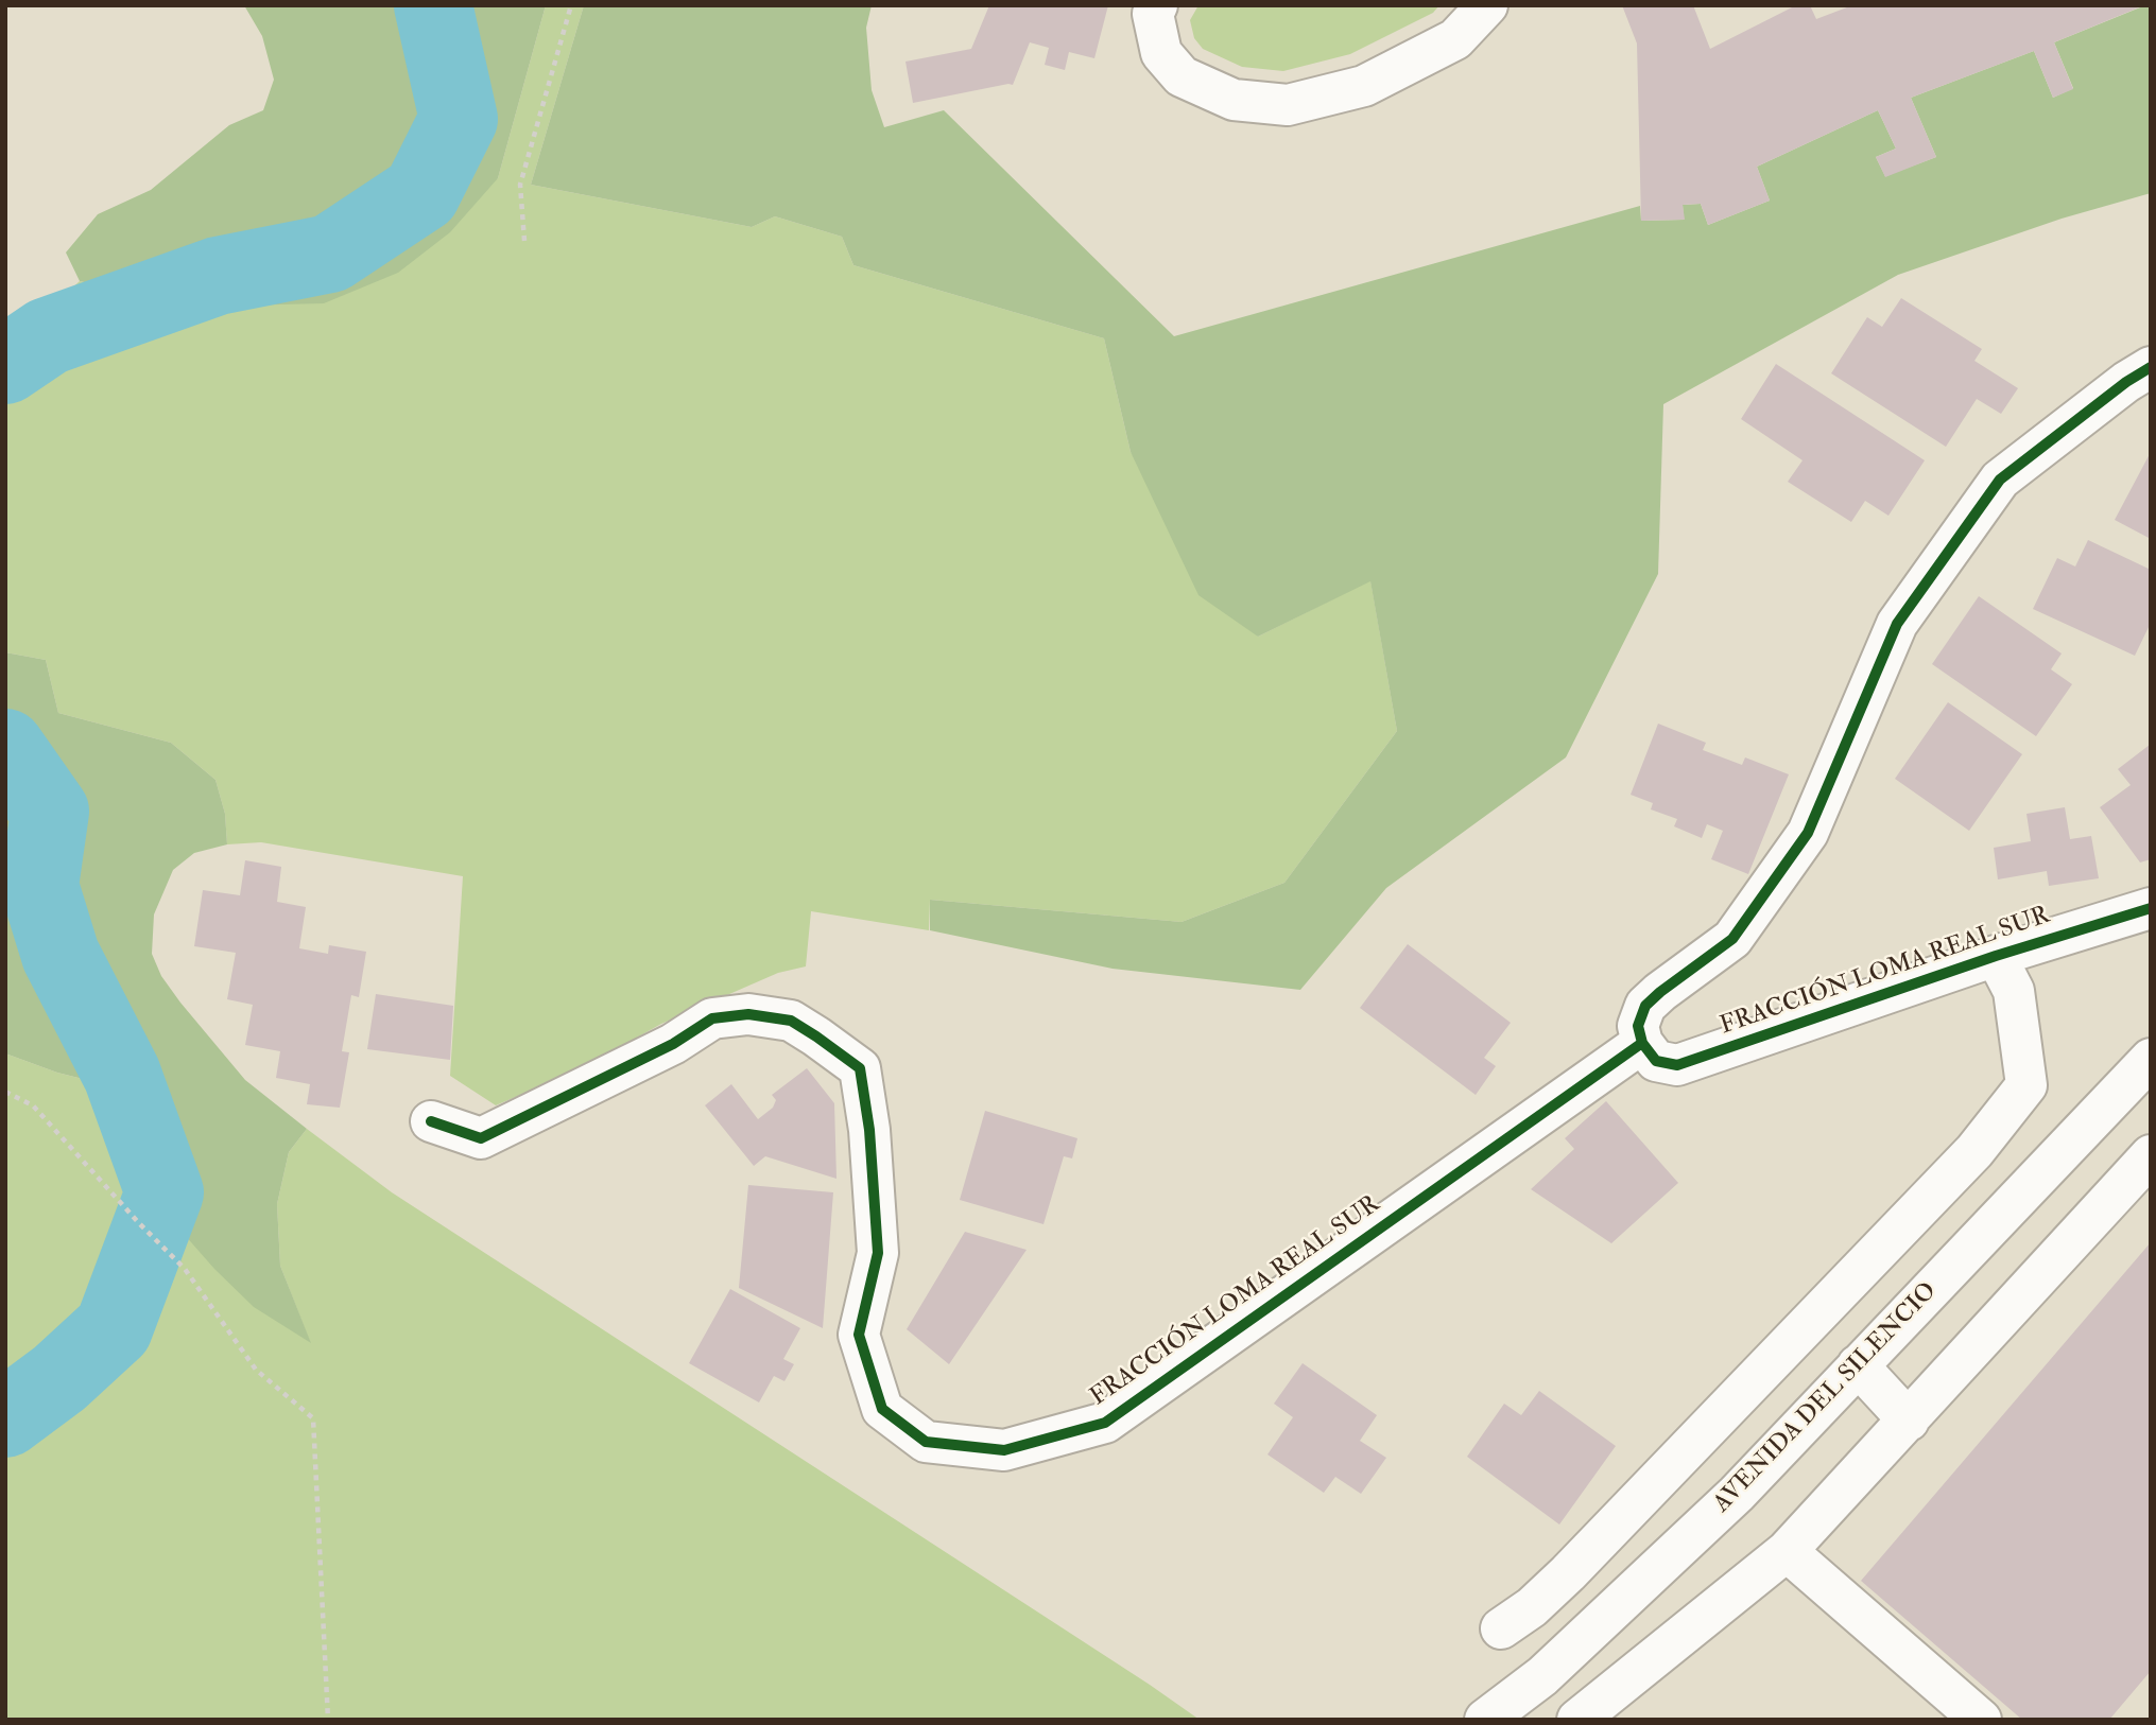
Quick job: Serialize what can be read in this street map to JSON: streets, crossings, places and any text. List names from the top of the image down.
{
  "streets": {
    "street": ["FRACCIÓN LOMA REAL SUR", "AVENIDA DEL SILENCIO"]
  }
}
